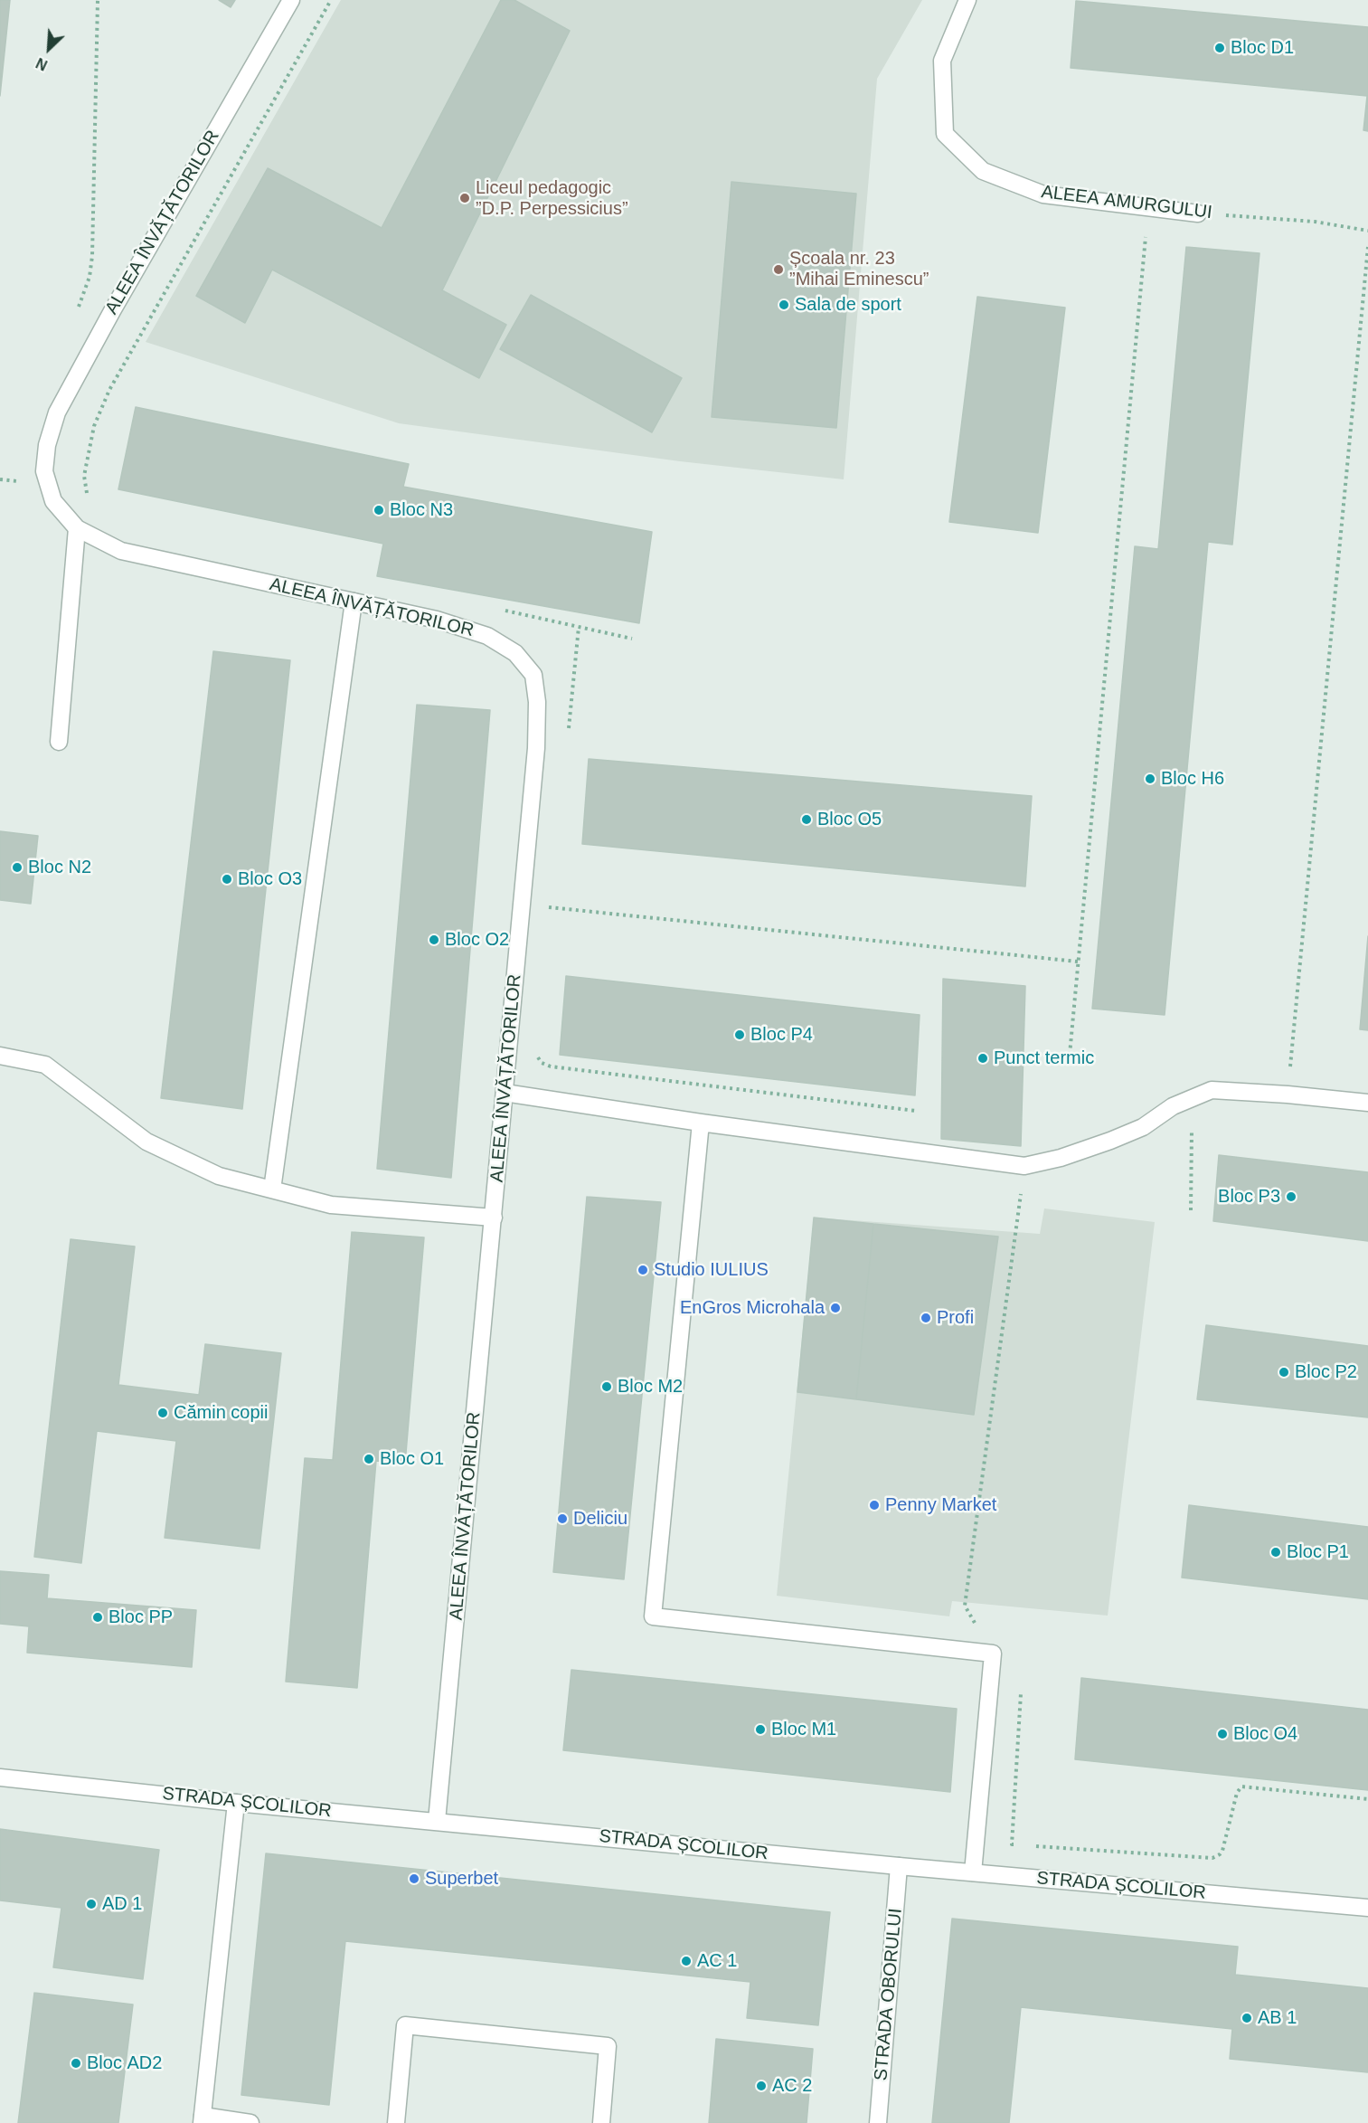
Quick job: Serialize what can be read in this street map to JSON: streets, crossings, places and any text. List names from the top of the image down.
{
  "streets": {
    "street": [
      "ALEEA AMURGULUI",
      "ALEEA ÎNVĂȚĂTORILOR",
      "STRADA ȘCOLILOR",
      "STRADA OBORULUI"
    ]
  },
  "crossings": [
    ["ALEEA ÎNVĂȚĂTORILOR", "STRADA ȘCOLILOR"],
    ["STRADA ȘCOLILOR", "STRADA OBORULUI"]
  ],
  "places": [
    "Bloc D1",
    "Liceul pedagogic ”D.P. Perpessicius”",
    "Școala nr. 23 ”Mihai Eminescu”",
    "Sala de sport",
    "Bloc N3",
    "Bloc H6",
    "Bloc O5",
    "Bloc N2",
    "Bloc O3",
    "Bloc O2",
    "Bloc P4",
    "Punct termic",
    "Bloc P3",
    "Studio IULIUS",
    "EnGros Microhala",
    "Profi",
    "Bloc P2",
    "Bloc M2",
    "Cămin copii",
    "Bloc O1",
    "Penny Market",
    "Deliciu",
    "Bloc P1",
    "Bloc PP",
    "Bloc M1",
    "Bloc O4",
    "Superbet",
    "AD 1",
    "AC 1",
    "AB 1",
    "Bloc AD2",
    "AC 2"
  ],
  "north": "bottom left"
}
